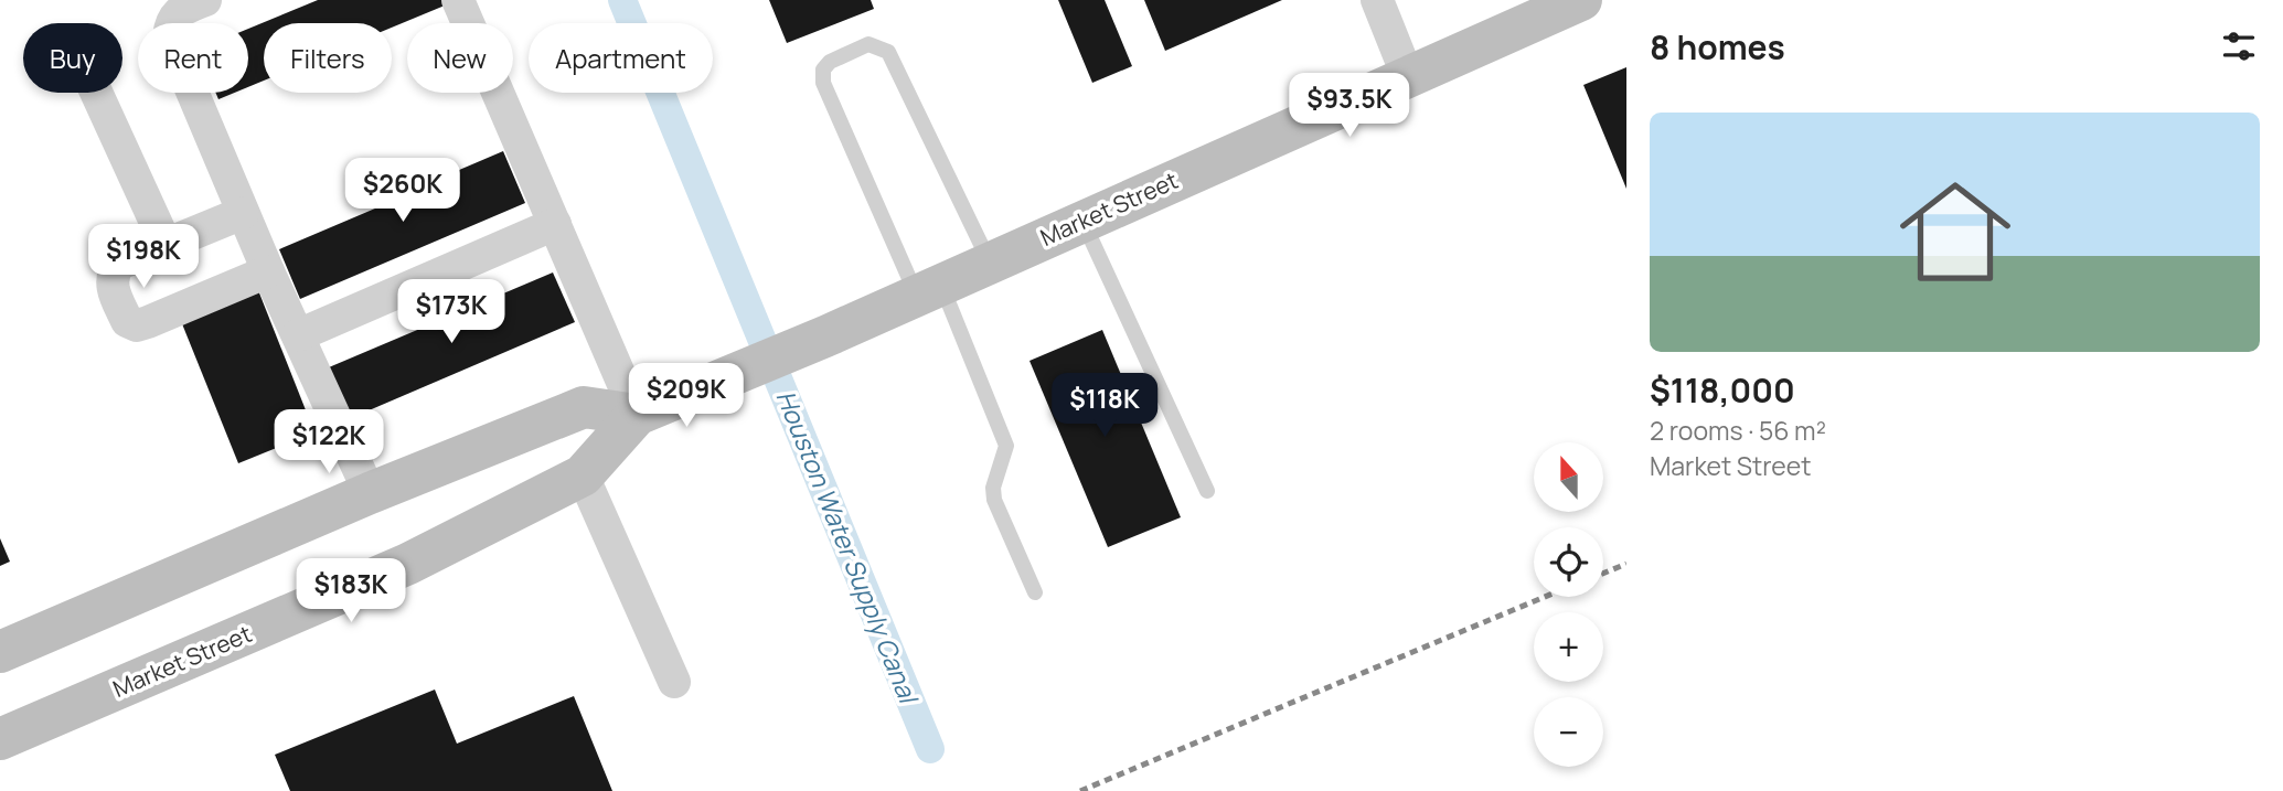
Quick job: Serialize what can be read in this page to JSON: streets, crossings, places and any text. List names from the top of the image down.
{
  "streets": {
    "main road": ["Market Street"]
  },
  "water": ["Houston Water Supply Canal"],
  "north": "top",
  "page": {
    "heading": "8 homes",
    "chip": [
      "Buy",
      "Rent",
      "Filters",
      "New",
      "Apartment"
    ],
    "price": [
      "$93.5K",
      "$260K",
      "$198K",
      "$173K",
      "$209K",
      "$118K",
      "$122K",
      "$183K"
    ],
    "list": [
      {
        "name": "$118,000",
        "note": "2 rooms · 56 m² · Market Street"
      }
    ],
    "map_buttons": ["+", "−"]
  }
}
